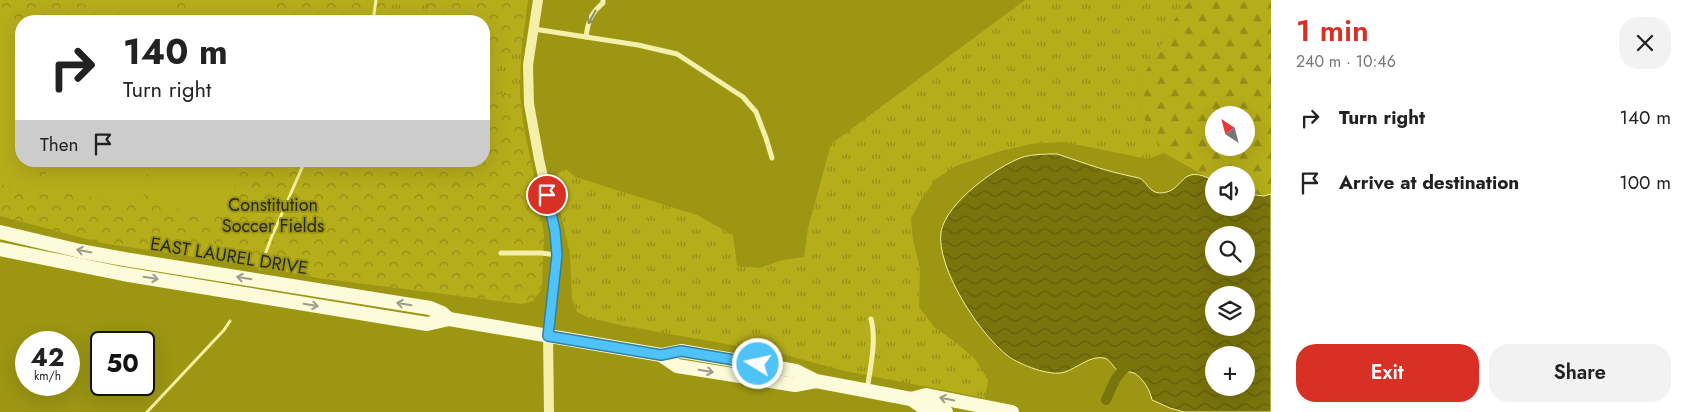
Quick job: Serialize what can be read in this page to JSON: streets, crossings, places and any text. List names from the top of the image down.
{
  "streets": {
    "main road": ["EAST LAUREL DRIVE"]
  },
  "parks": ["Constitution Soccer Fields"],
  "north": "top left",
  "page": {
    "heading": ["1 min", "240 m · 10:46"],
    "turn": ["140 m", "Turn right"],
    "list": [
      {
        "name": "Turn right",
        "value": "140 m"
      },
      {
        "name": "Arrive at destination",
        "value": "100 m"
      }
    ],
    "map_buttons": "+",
    "then": "Then",
    "speed": "42 km/h",
    "limit": "50",
    "buttons": ["Exit", "Share"]
  }
}
